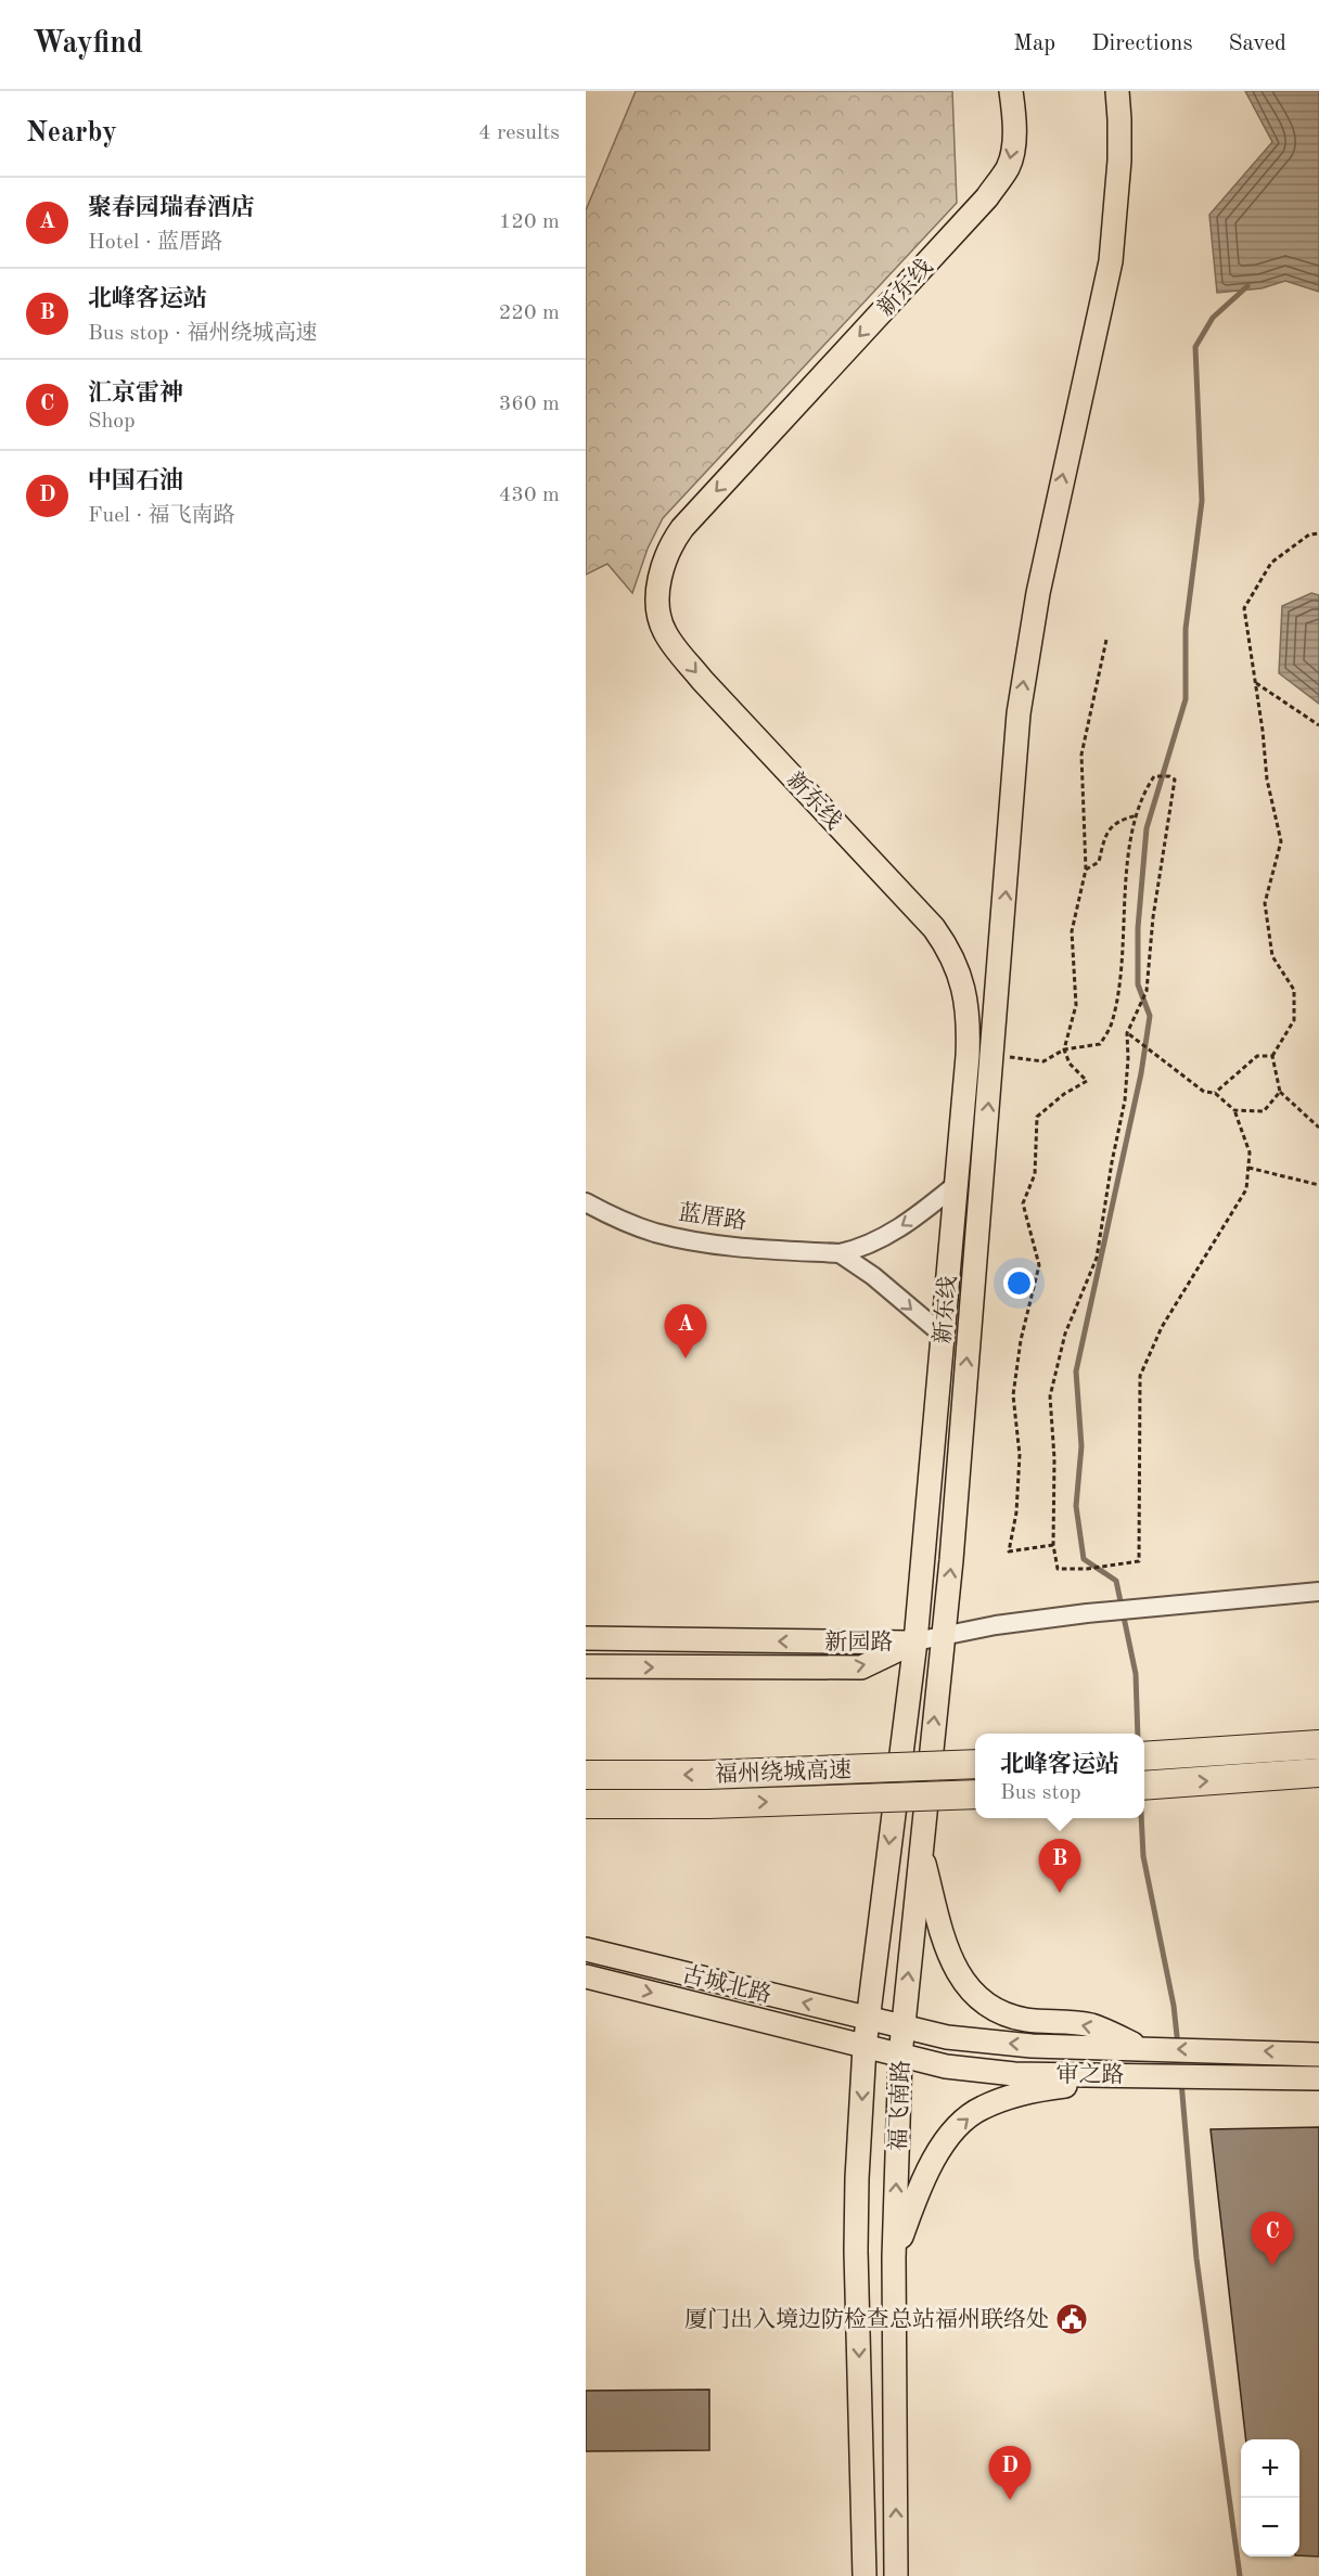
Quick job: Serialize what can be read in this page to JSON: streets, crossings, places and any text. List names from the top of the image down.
{
  "streets": {
    "highway": ["福州绕城高速"],
    "main road": [
      "新东线",
      "新园路",
      "古城北路",
      "审之路",
      "福飞南路"
    ],
    "street": ["蓝厝路"]
  },
  "crossings": [
    ["新东线", "新园路"],
    ["新东线", "福飞南路"],
    ["新园路", "福飞南路"],
    ["古城北路", "审之路"],
    ["古城北路", "福飞南路"],
    ["审之路", "福飞南路"]
  ],
  "places": {
    "public building": ["厦门出入境边防检查总站福州联络处"]
  },
  "page": {
    "header": "Wayfind",
    "nav": ["Map", "Directions", "Saved"],
    "heading": ["Nearby", "4 results"],
    "list": [
      {
        "mark": "A",
        "name": "聚春园瑞春酒店",
        "note": "Hotel · 蓝厝路",
        "value": "120 m"
      },
      {
        "mark": "B",
        "name": "北峰客运站",
        "note": "Bus stop · 福州绕城高速",
        "value": "220 m"
      },
      {
        "mark": "C",
        "name": "汇京雷神",
        "note": "Shop",
        "value": "360 m"
      },
      {
        "mark": "D",
        "name": "中国石油",
        "note": "Fuel · 福飞南路",
        "value": "430 m"
      }
    ],
    "pins": [
      "A",
      "B",
      "C",
      "D"
    ],
    "popup": ["北峰客运站", "Bus stop"],
    "map_buttons": ["+", "−"]
  }
}
